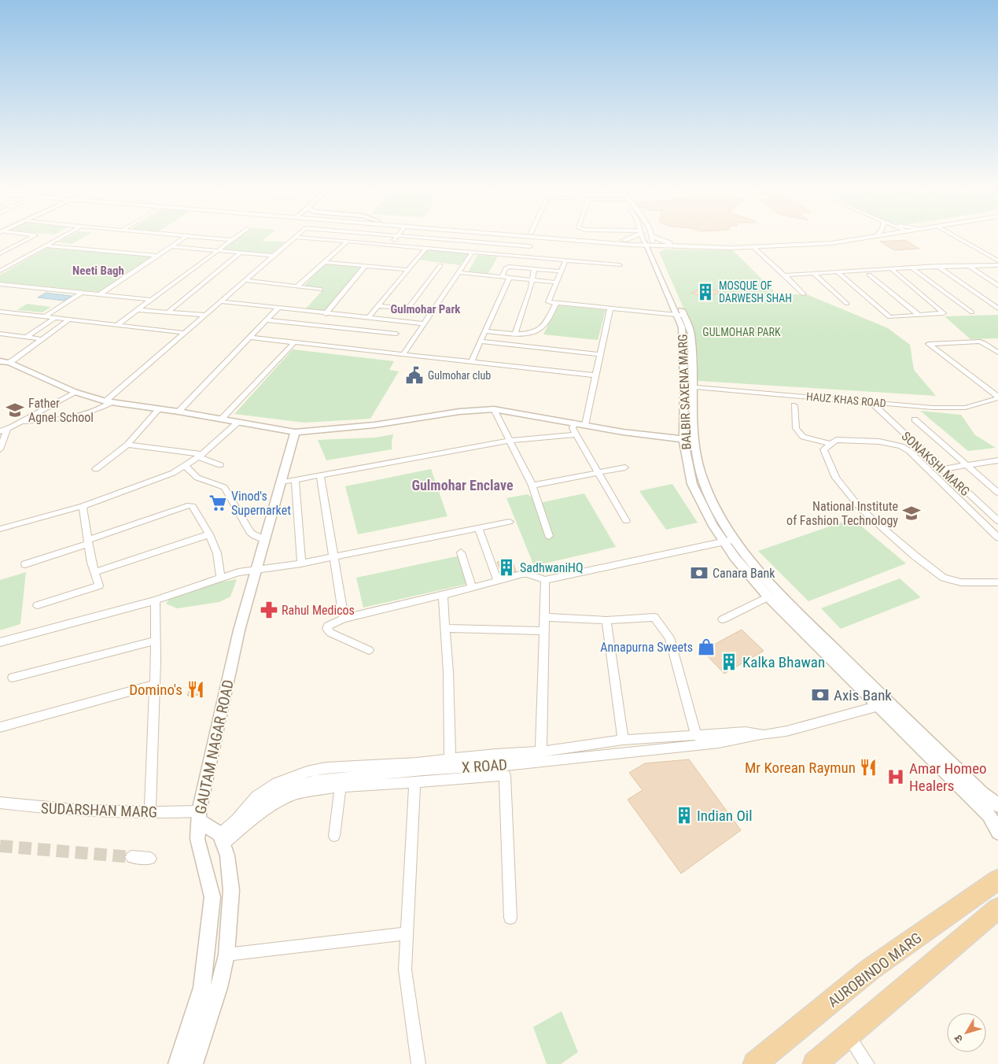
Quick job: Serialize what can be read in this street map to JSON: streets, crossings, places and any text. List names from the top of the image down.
{
  "streets": {
    "highway": ["AUROBINDO MARG"],
    "street": [
      "BALBIR SAXENA MARG",
      "HAUZ KHAS ROAD",
      "SONAKSHI MARG",
      "GAUTAM NAGAR ROAD",
      "X ROAD",
      "SUDARSHAN MARG"
    ]
  },
  "crossings": [
    ["BALBIR SAXENA MARG", "HAUZ KHAS ROAD"],
    ["BALBIR SAXENA MARG", "X ROAD"],
    ["GAUTAM NAGAR ROAD", "SUDARSHAN MARG"]
  ],
  "districts": ["Neeti Bagh", "Gulmohar Park", "Gulmohar Enclave"],
  "parks": ["GULMOHAR PARK"],
  "places": {
    "building": [
      "MOSQUE OF DARWESH SHAH",
      "SadhwaniHQ",
      "Kalka Bhawan",
      "Indian Oil"
    ],
    "public building": ["Gulmohar club"],
    "school or university": ["Father Agnel School", "National Institute of Fashion Technology"],
    "supermarket": ["Vinod's Supernarket"],
    "bank": ["Canara Bank", "Axis Bank"],
    "pharmacy": ["Rahul Medicos"],
    "shop": ["Annapurna Sweets"],
    "restaurant": ["Domino's", "Mr Korean Raymun"],
    "hospital": ["Amar Homeo Healers"]
  },
  "north": "bottom left"
}
